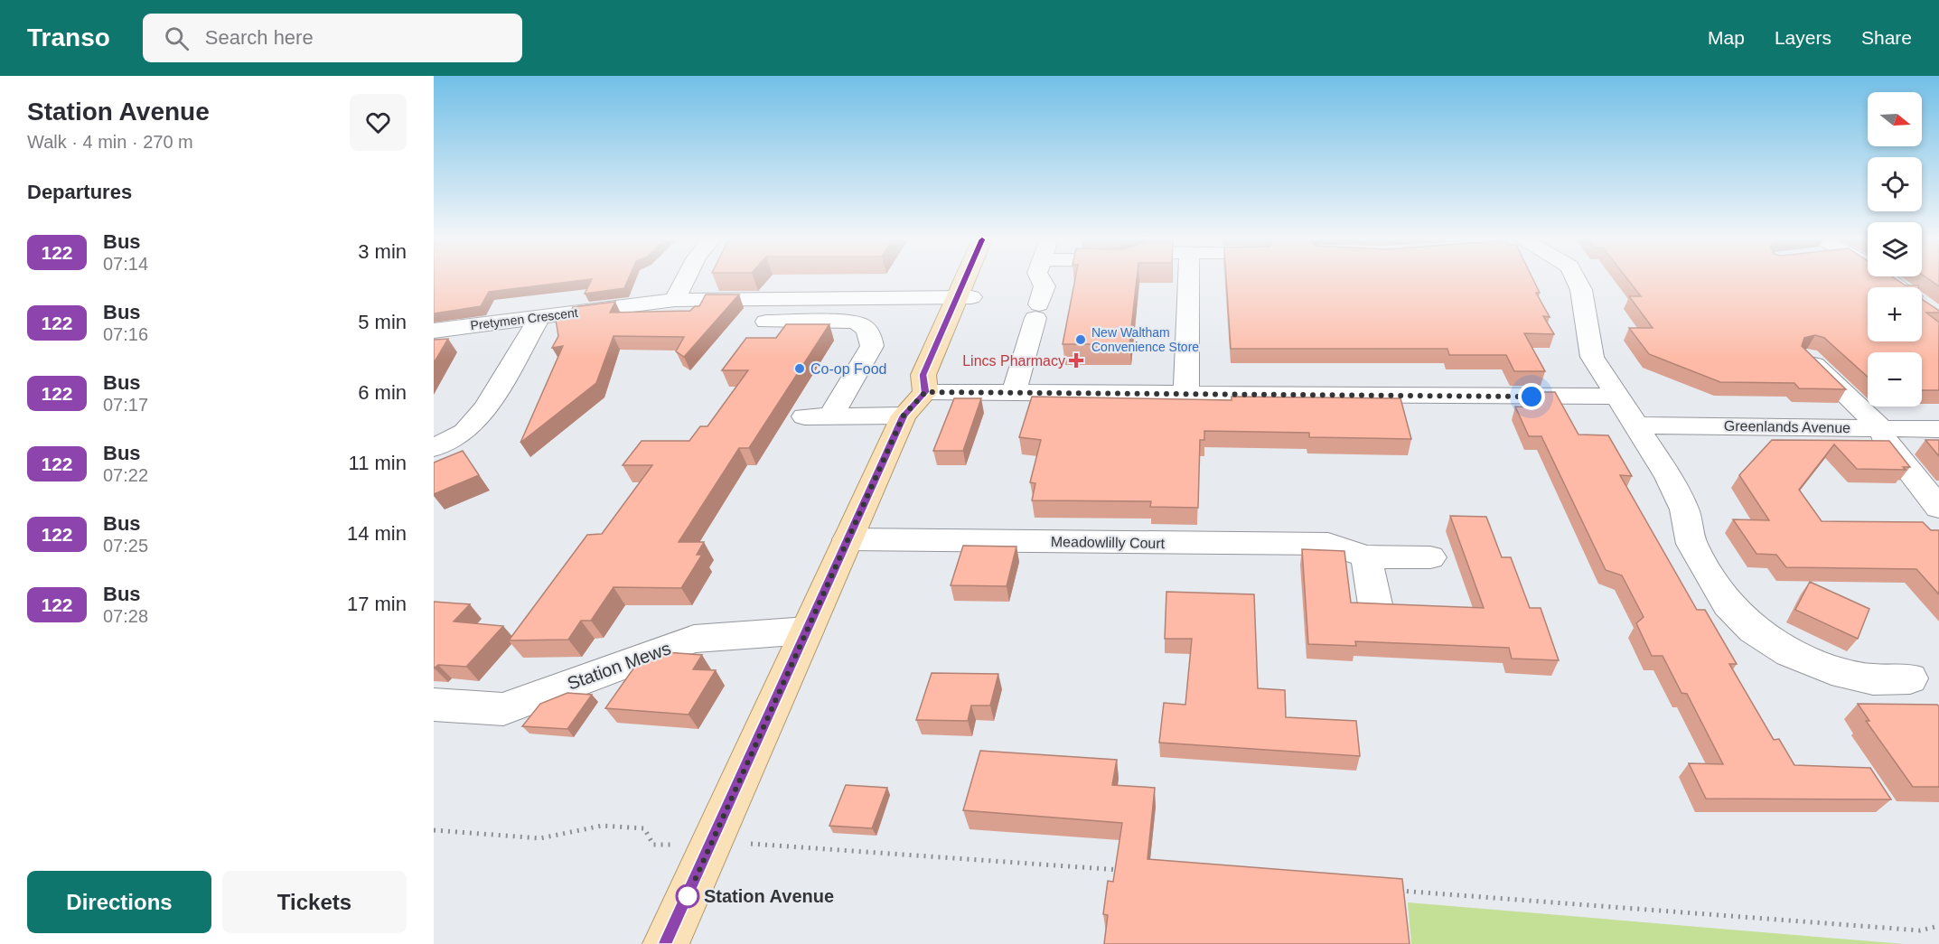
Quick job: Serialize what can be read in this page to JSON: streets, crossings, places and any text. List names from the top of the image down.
{
  "streets": {
    "street": [
      "Pretymen Crescent",
      "Greenlands Avenue",
      "Meadowlilly Court",
      "Station Mews"
    ]
  },
  "places": {
    "other": ["New Waltham Convenience Store", "Co-op Food", "Station Avenue"],
    "health": ["Lincs Pharmacy"]
  },
  "lines": ["bus line 122"],
  "north": "right",
  "page": {
    "header": "Transo",
    "search": "Search here",
    "nav": ["Map", "Layers", "Share"],
    "heading": [
      ["Station Avenue", "Walk · 4 min · 270 m"],
      "Departures"
    ],
    "map_buttons": ["+", "−"],
    "list": [
      {
        "mark": "122",
        "name": "Bus",
        "note": "07:14",
        "value": "3 min"
      },
      {
        "mark": "122",
        "name": "Bus",
        "note": "07:16",
        "value": "5 min"
      },
      {
        "mark": "122",
        "name": "Bus",
        "note": "07:17",
        "value": "6 min"
      },
      {
        "mark": "122",
        "name": "Bus",
        "note": "07:22",
        "value": "11 min"
      },
      {
        "mark": "122",
        "name": "Bus",
        "note": "07:25",
        "value": "14 min"
      },
      {
        "mark": "122",
        "name": "Bus",
        "note": "07:28",
        "value": "17 min"
      }
    ],
    "buttons": ["Directions", "Tickets"]
  }
}
